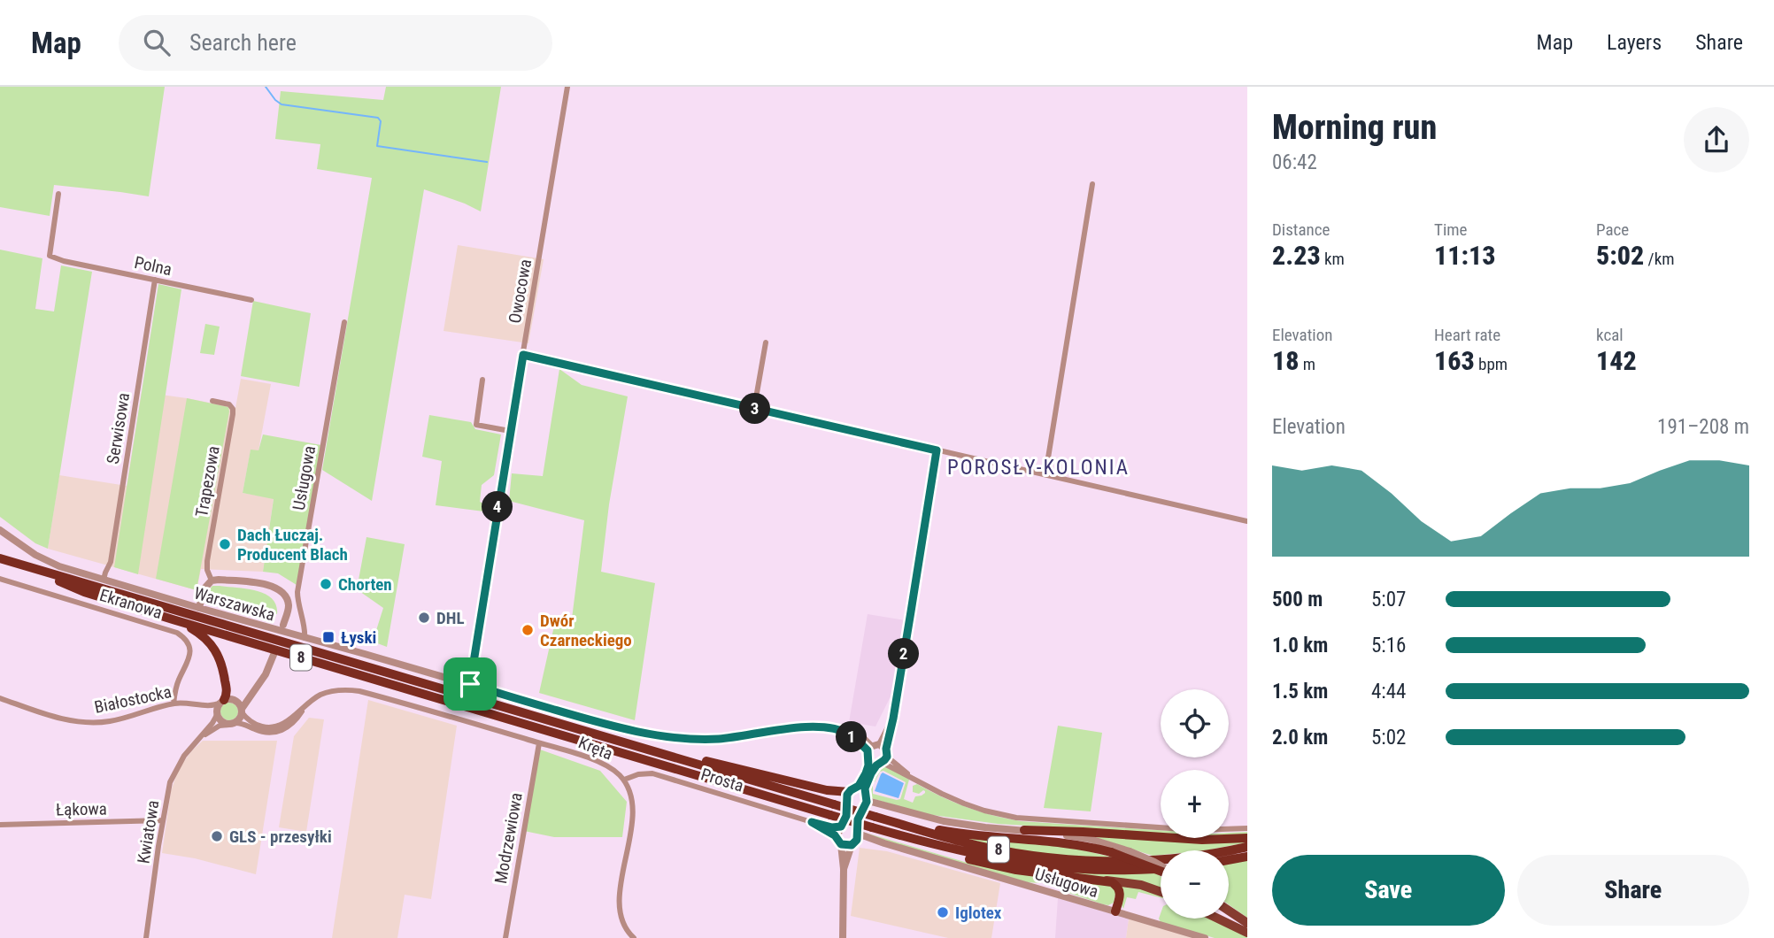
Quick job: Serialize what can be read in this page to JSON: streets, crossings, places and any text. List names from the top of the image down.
{
  "streets": {
    "highway": ["8"],
    "street": [
      "Polna",
      "Owocowa",
      "Serwisowa",
      "Usługowa",
      "Trapezowa",
      "Ekranowa",
      "Warszawska",
      "Białostocka",
      "Kręta",
      "Prosta",
      "Łąkowa",
      "Kwiatowa",
      "Modrzewiowa"
    ]
  },
  "crossings": [
    ["Polna", "Serwisowa"],
    ["Owocowa", "Warszawska"],
    ["Serwisowa", "Warszawska"],
    ["Usługowa", "Warszawska"],
    ["Usługowa", "Prosta"],
    ["Ekranowa", "Białostocka"],
    ["Białostocka", "Kwiatowa"],
    ["Kręta", "Prosta"],
    ["Kręta", "Modrzewiowa"],
    ["Łąkowa", "Kwiatowa"]
  ],
  "districts": ["POROSŁY-KOLONIA"],
  "places": {
    "other": [
      "Dach Łuczaj. Producent Blach",
      "Chorten",
      "DHL",
      "Dwór Czarneckiego",
      "GLS - przesyłki",
      "Iglotex"
    ],
    "transit": ["Łyski"]
  },
  "page": {
    "header": "Map",
    "search": "Search here",
    "nav": ["Map", "Layers", "Share"],
    "heading": ["Morning run", "06:42"],
    "stats": [
      ["Distance", "2.23 km"],
      ["Time", "11:13"],
      ["Pace", "5:02 /km"],
      ["Elevation", "18 m"],
      ["Heart rate", "163 bpm"],
      ["kcal", "142"]
    ],
    "pins": [
      "3",
      "4",
      "2",
      "1"
    ],
    "chart": ["Elevation", "191–208 m"],
    "list": [
      {
        "name": "500 m",
        "note": "5:07"
      },
      {
        "name": "1.0 km",
        "note": "5:16"
      },
      {
        "name": "1.5 km",
        "note": "4:44"
      },
      {
        "name": "2.0 km",
        "note": "5:02"
      }
    ],
    "map_buttons": ["+", "−"],
    "buttons": ["Save", "Share"]
  }
}
